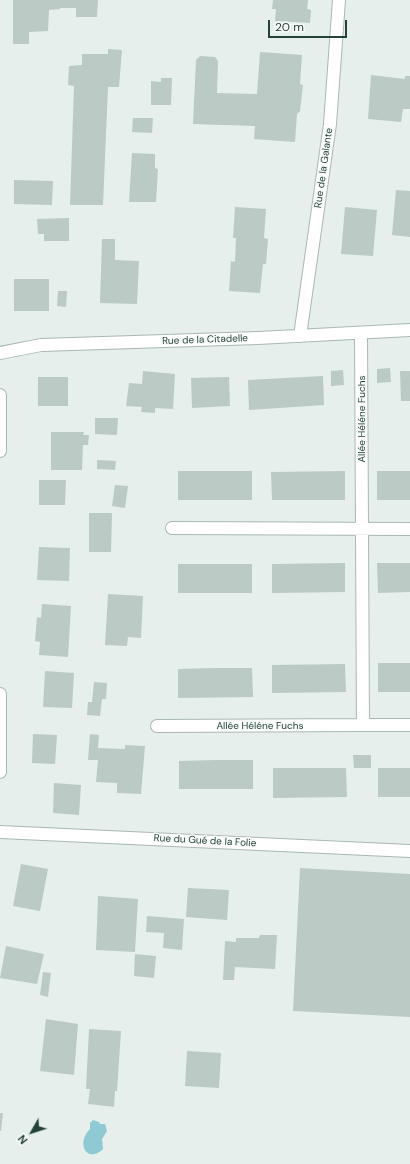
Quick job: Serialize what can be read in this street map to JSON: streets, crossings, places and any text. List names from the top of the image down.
{
  "streets": {
    "street": [
      "Rue de la Galante",
      "Rue de la Citadelle",
      "Allée Héléne Fuchs",
      "Rue du Gué de la Folie"
    ]
  },
  "crossings": [
    ["Rue de la Galante", "Rue de la Citadelle"],
    ["Rue de la Citadelle", "Allée Héléne Fuchs"]
  ],
  "scale_bar": "20 m",
  "north": "bottom left"
}
